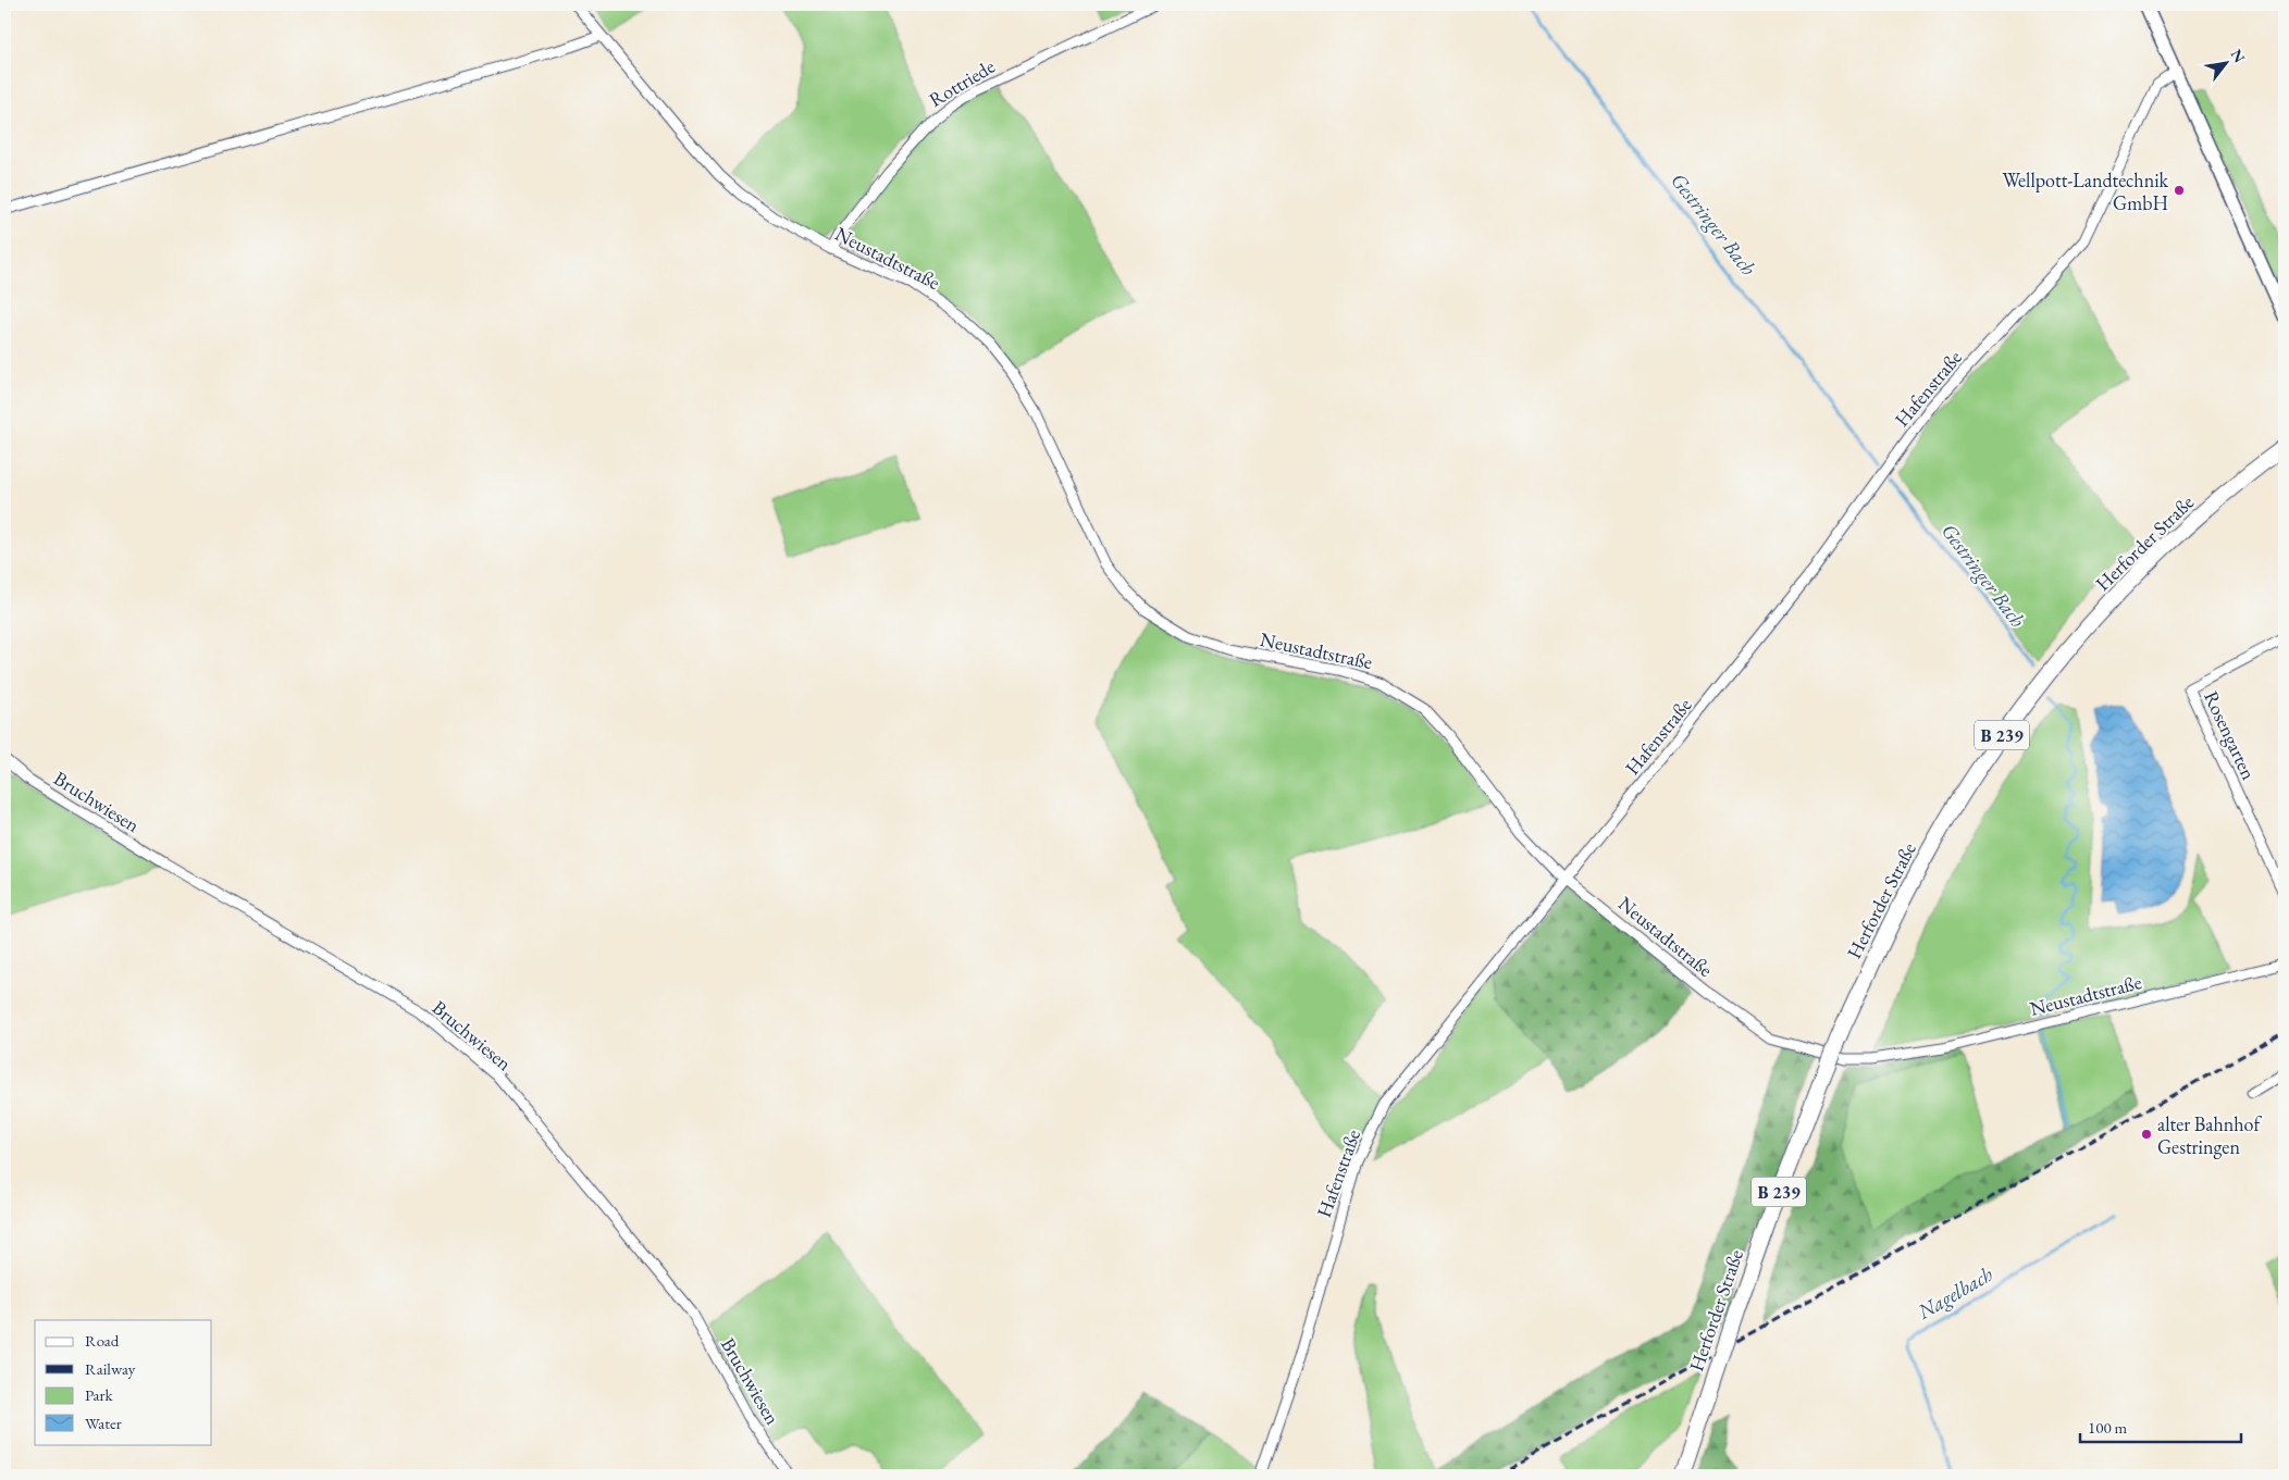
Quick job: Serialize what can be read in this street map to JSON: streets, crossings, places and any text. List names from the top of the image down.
{
  "streets": {
    "main road": ["Herforder Straße", "B 239"],
    "street": [
      "Rottriede",
      "Neustadtstraße",
      "Hafenstraße",
      "Rosengarten",
      "Bruchwiesen"
    ]
  },
  "crossings": [
    ["Rottriede", "Neustadtstraße"],
    ["Neustadtstraße", "Hafenstraße"]
  ],
  "water": ["Gestringer Bach", "Nagelbach"],
  "places": ["Wellpott-Landtechnik GmbH", "alter Bahnhof Gestringen"],
  "legend": [
    "Road",
    "Railway",
    "Park",
    "Water"
  ],
  "scale_bar": "100 m",
  "north": "top right"
}
